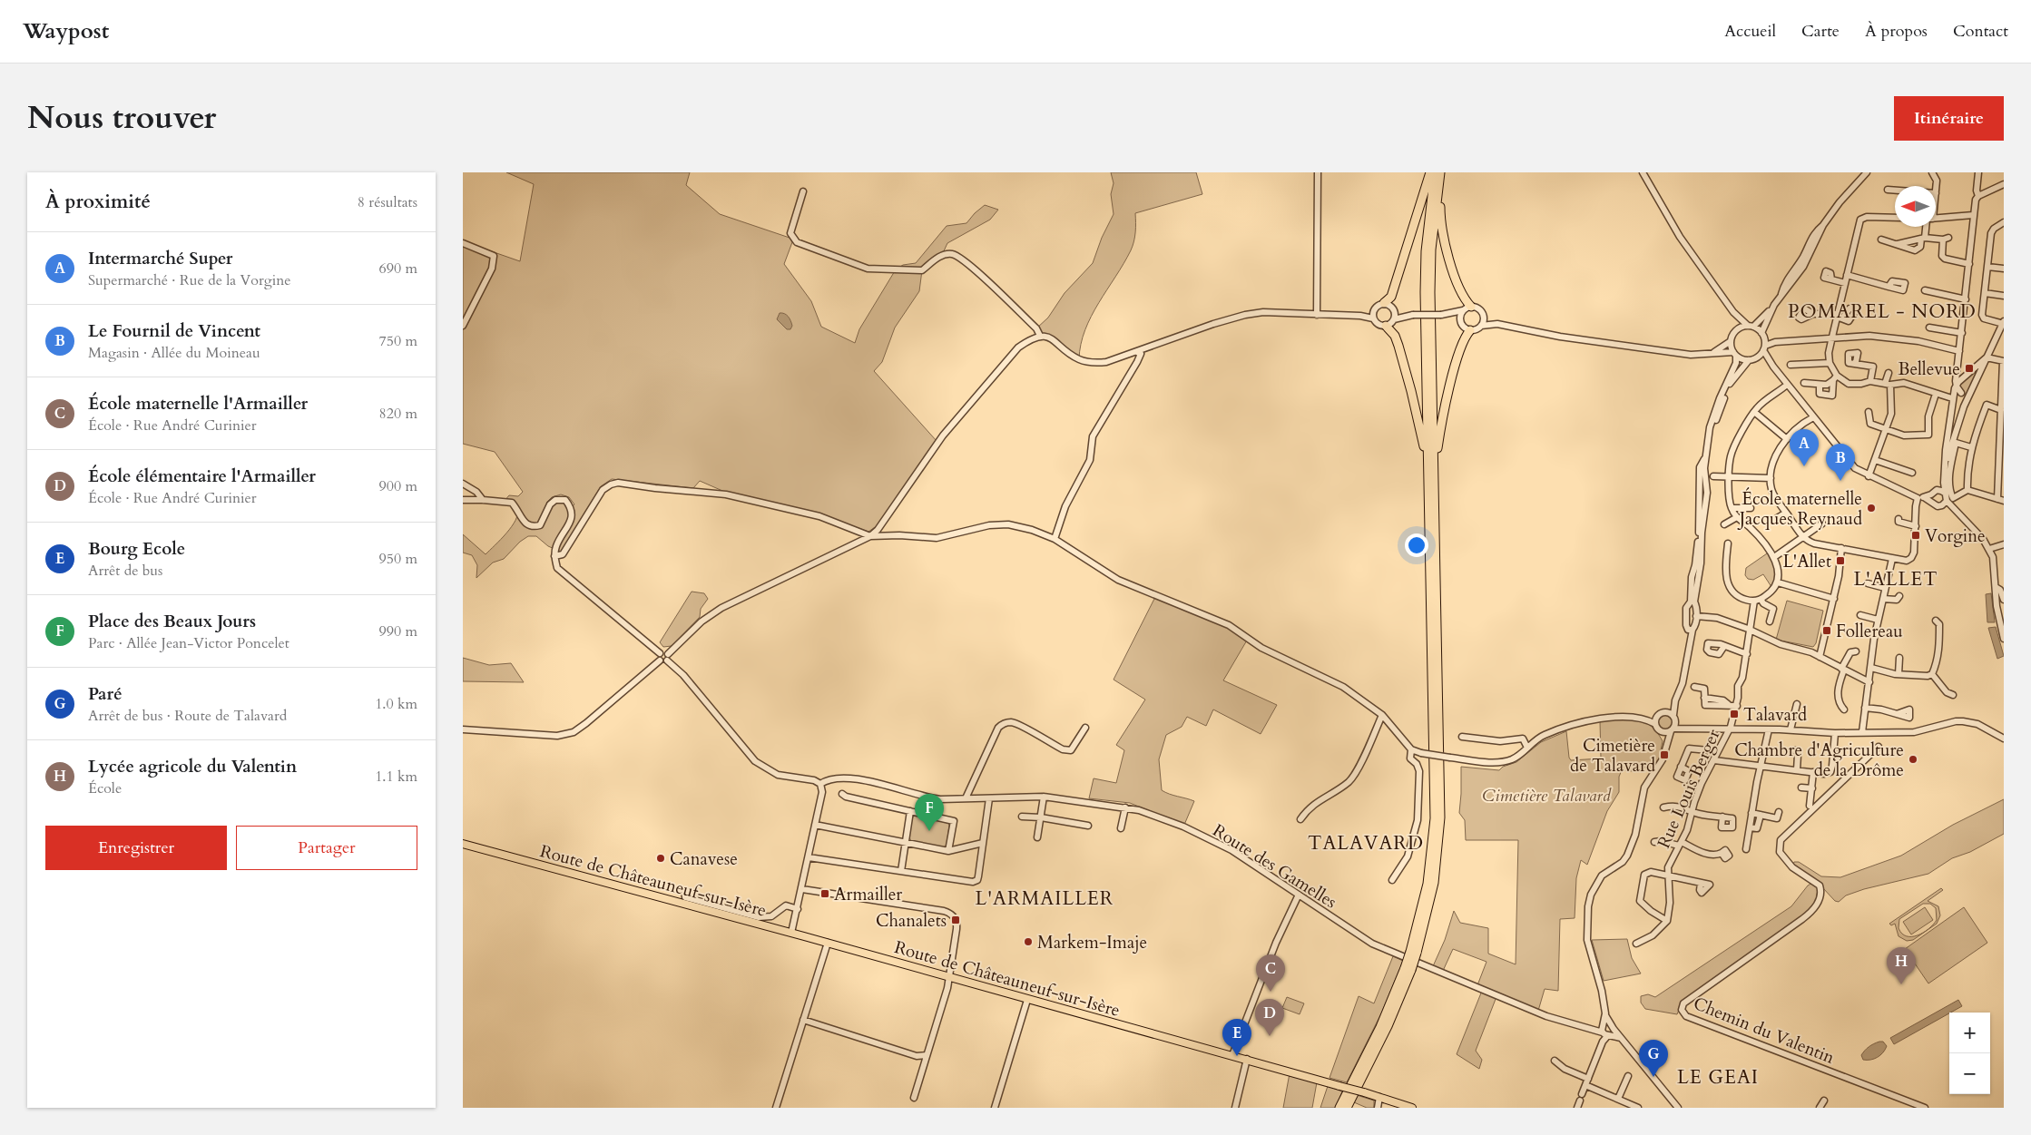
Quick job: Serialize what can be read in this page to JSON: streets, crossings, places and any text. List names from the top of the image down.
{
  "streets": {
    "main road": ["Route de Châteauneuf-sur-Isère"],
    "street": ["Rue Louis Berger", "Route des Gamelles", "Chemin du Valentin"]
  },
  "districts": [
    "POMAREL - NORD",
    "L'ALLET",
    "TALAVARD",
    "L'ARMAILLER",
    "LE GEAI"
  ],
  "parks": ["Cimetière Talavard"],
  "places": {
    "transit": [
      "Bellevue",
      "Vorgine",
      "L'Allet",
      "Follereau",
      "Talavard",
      "Cimetière de Talavard",
      "Armailler",
      "Chanalets"
    ],
    "other": [
      "École maternelle Jacques Reynaud",
      "Chambre d'Agriculture de la Drôme",
      "Canavese",
      "Markem-Imaje"
    ]
  },
  "north": "left",
  "page": {
    "header": "Waypost",
    "nav": [
      "Accueil",
      "Carte",
      "À propos",
      "Contact"
    ],
    "title": "Nous trouver",
    "buttons": [
      "Itinéraire",
      ["Enregistrer", "Partager"]
    ],
    "heading": ["À proximité", "8 résultats"],
    "list": [
      {
        "mark": "A",
        "name": "Intermarché Super",
        "note": "Supermarché · Rue de la Vorgine",
        "value": "690 m"
      },
      {
        "mark": "B",
        "name": "Le Fournil de Vincent",
        "note": "Magasin · Allée du Moineau",
        "value": "750 m"
      },
      {
        "mark": "C",
        "name": "École maternelle l'Armailler",
        "note": "École · Rue André Curinier",
        "value": "820 m"
      },
      {
        "mark": "D",
        "name": "École élémentaire l'Armailler",
        "note": "École · Rue André Curinier",
        "value": "900 m"
      },
      {
        "mark": "E",
        "name": "Bourg Ecole",
        "note": "Arrêt de bus",
        "value": "950 m"
      },
      {
        "mark": "F",
        "name": "Place des Beaux Jours",
        "note": "Parc · Allée Jean-Victor Poncelet",
        "value": "990 m"
      },
      {
        "mark": "G",
        "name": "Paré",
        "note": "Arrêt de bus · Route de Talavard",
        "value": "1.0 km"
      },
      {
        "mark": "H",
        "name": "Lycée agricole du Valentin",
        "note": "École",
        "value": "1.1 km"
      }
    ],
    "pins": [
      "A",
      "B",
      "F",
      "H",
      "C",
      "D",
      "E",
      "G"
    ],
    "map_buttons": ["+", "−"]
  }
}
